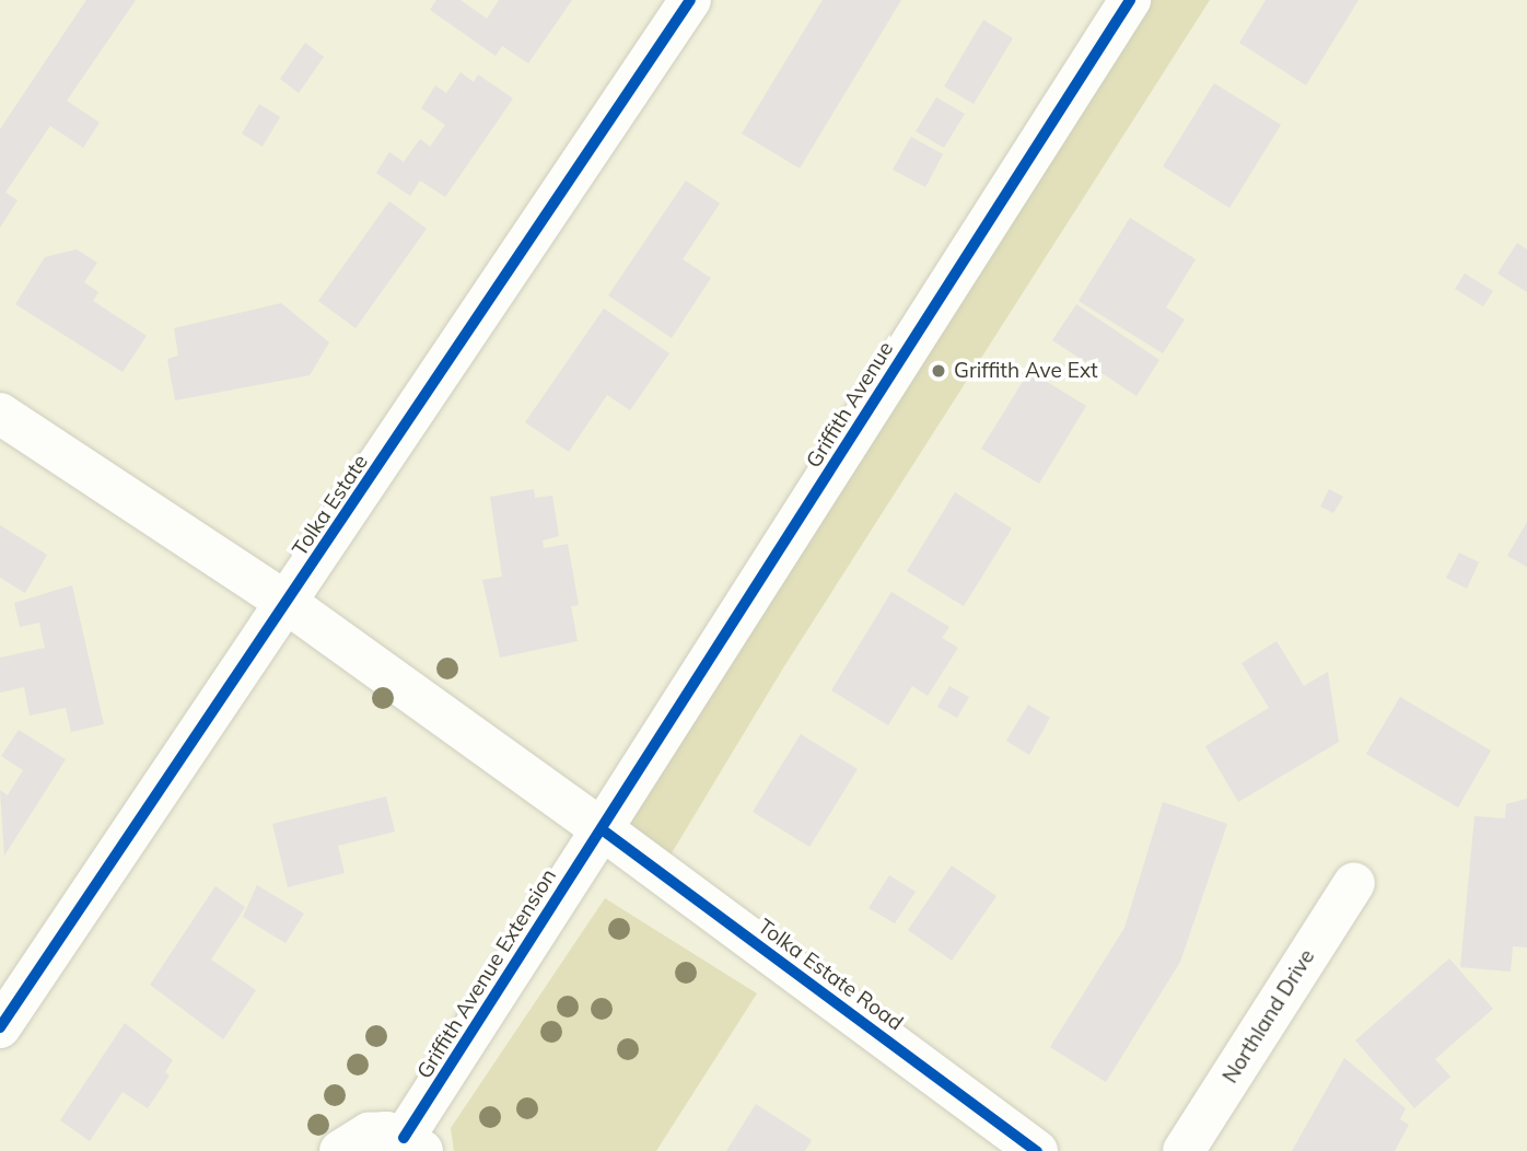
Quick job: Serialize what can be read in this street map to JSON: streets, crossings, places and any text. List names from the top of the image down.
{
  "streets": {
    "street": [
      "Griffith Avenue",
      "Tolka Estate",
      "Griffith Avenue Extension",
      "Tolka Estate Road",
      "Northland Drive"
    ]
  },
  "crossings": [
    ["Griffith Avenue", "Griffith Avenue Extension"],
    ["Griffith Avenue", "Tolka Estate Road"],
    ["Griffith Avenue Extension", "Tolka Estate Road"]
  ],
  "places": ["Griffith Ave Ext"]
}
